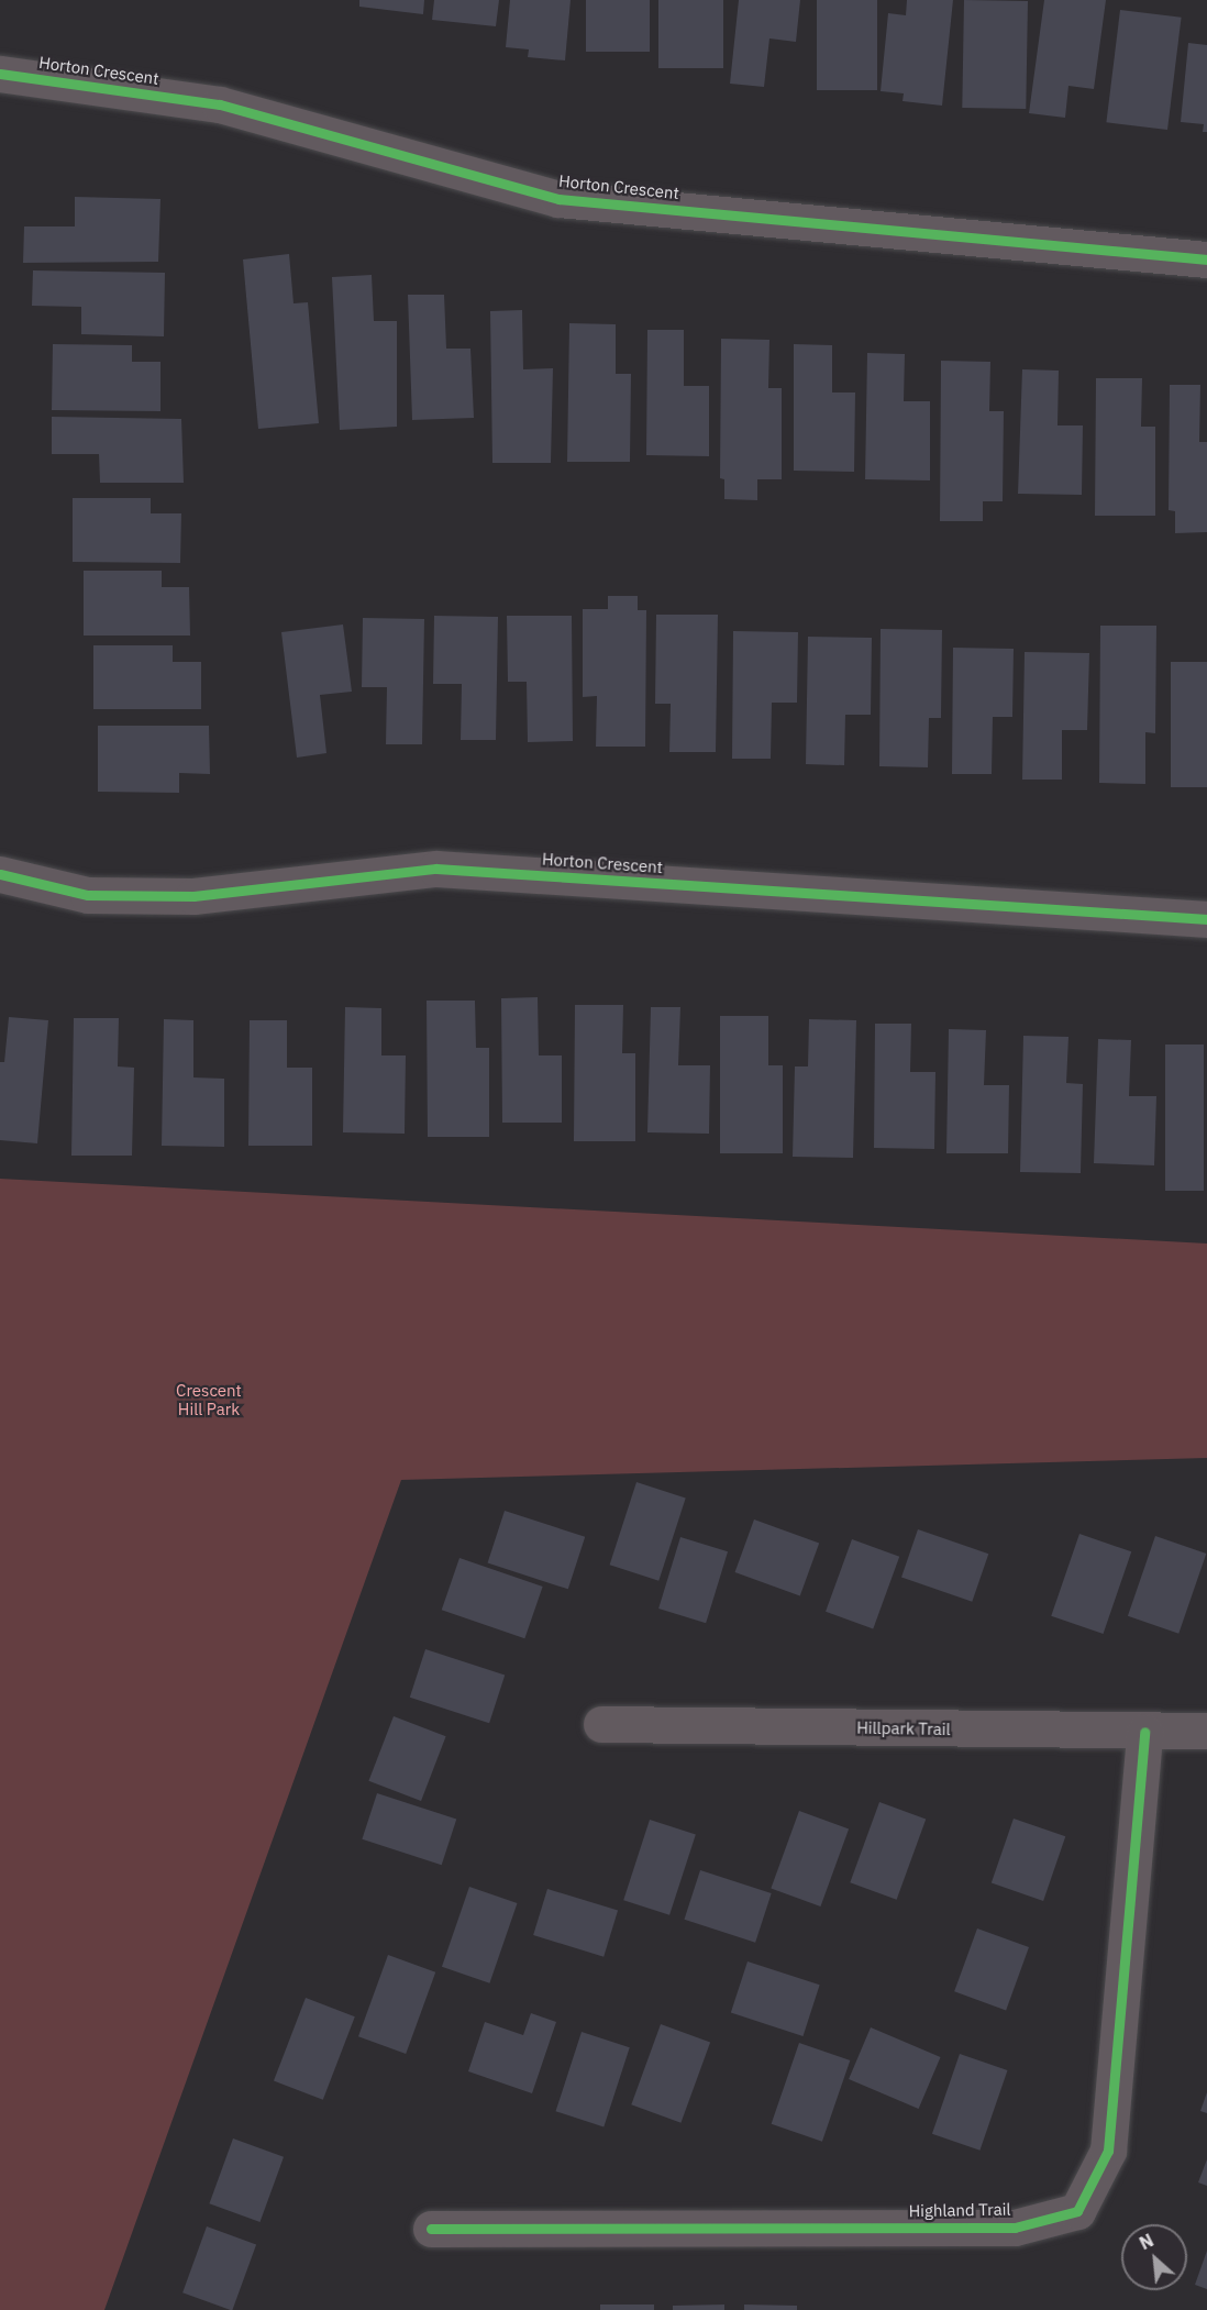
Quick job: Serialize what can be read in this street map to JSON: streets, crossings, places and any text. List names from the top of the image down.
{
  "streets": {
    "street": ["Horton Crescent", "Hillpark Trail", "Highland Trail"]
  },
  "crossings": [
    ["Hillpark Trail", "Highland Trail"]
  ],
  "parks": ["Crescent Hill Park"],
  "north": "top left"
}
